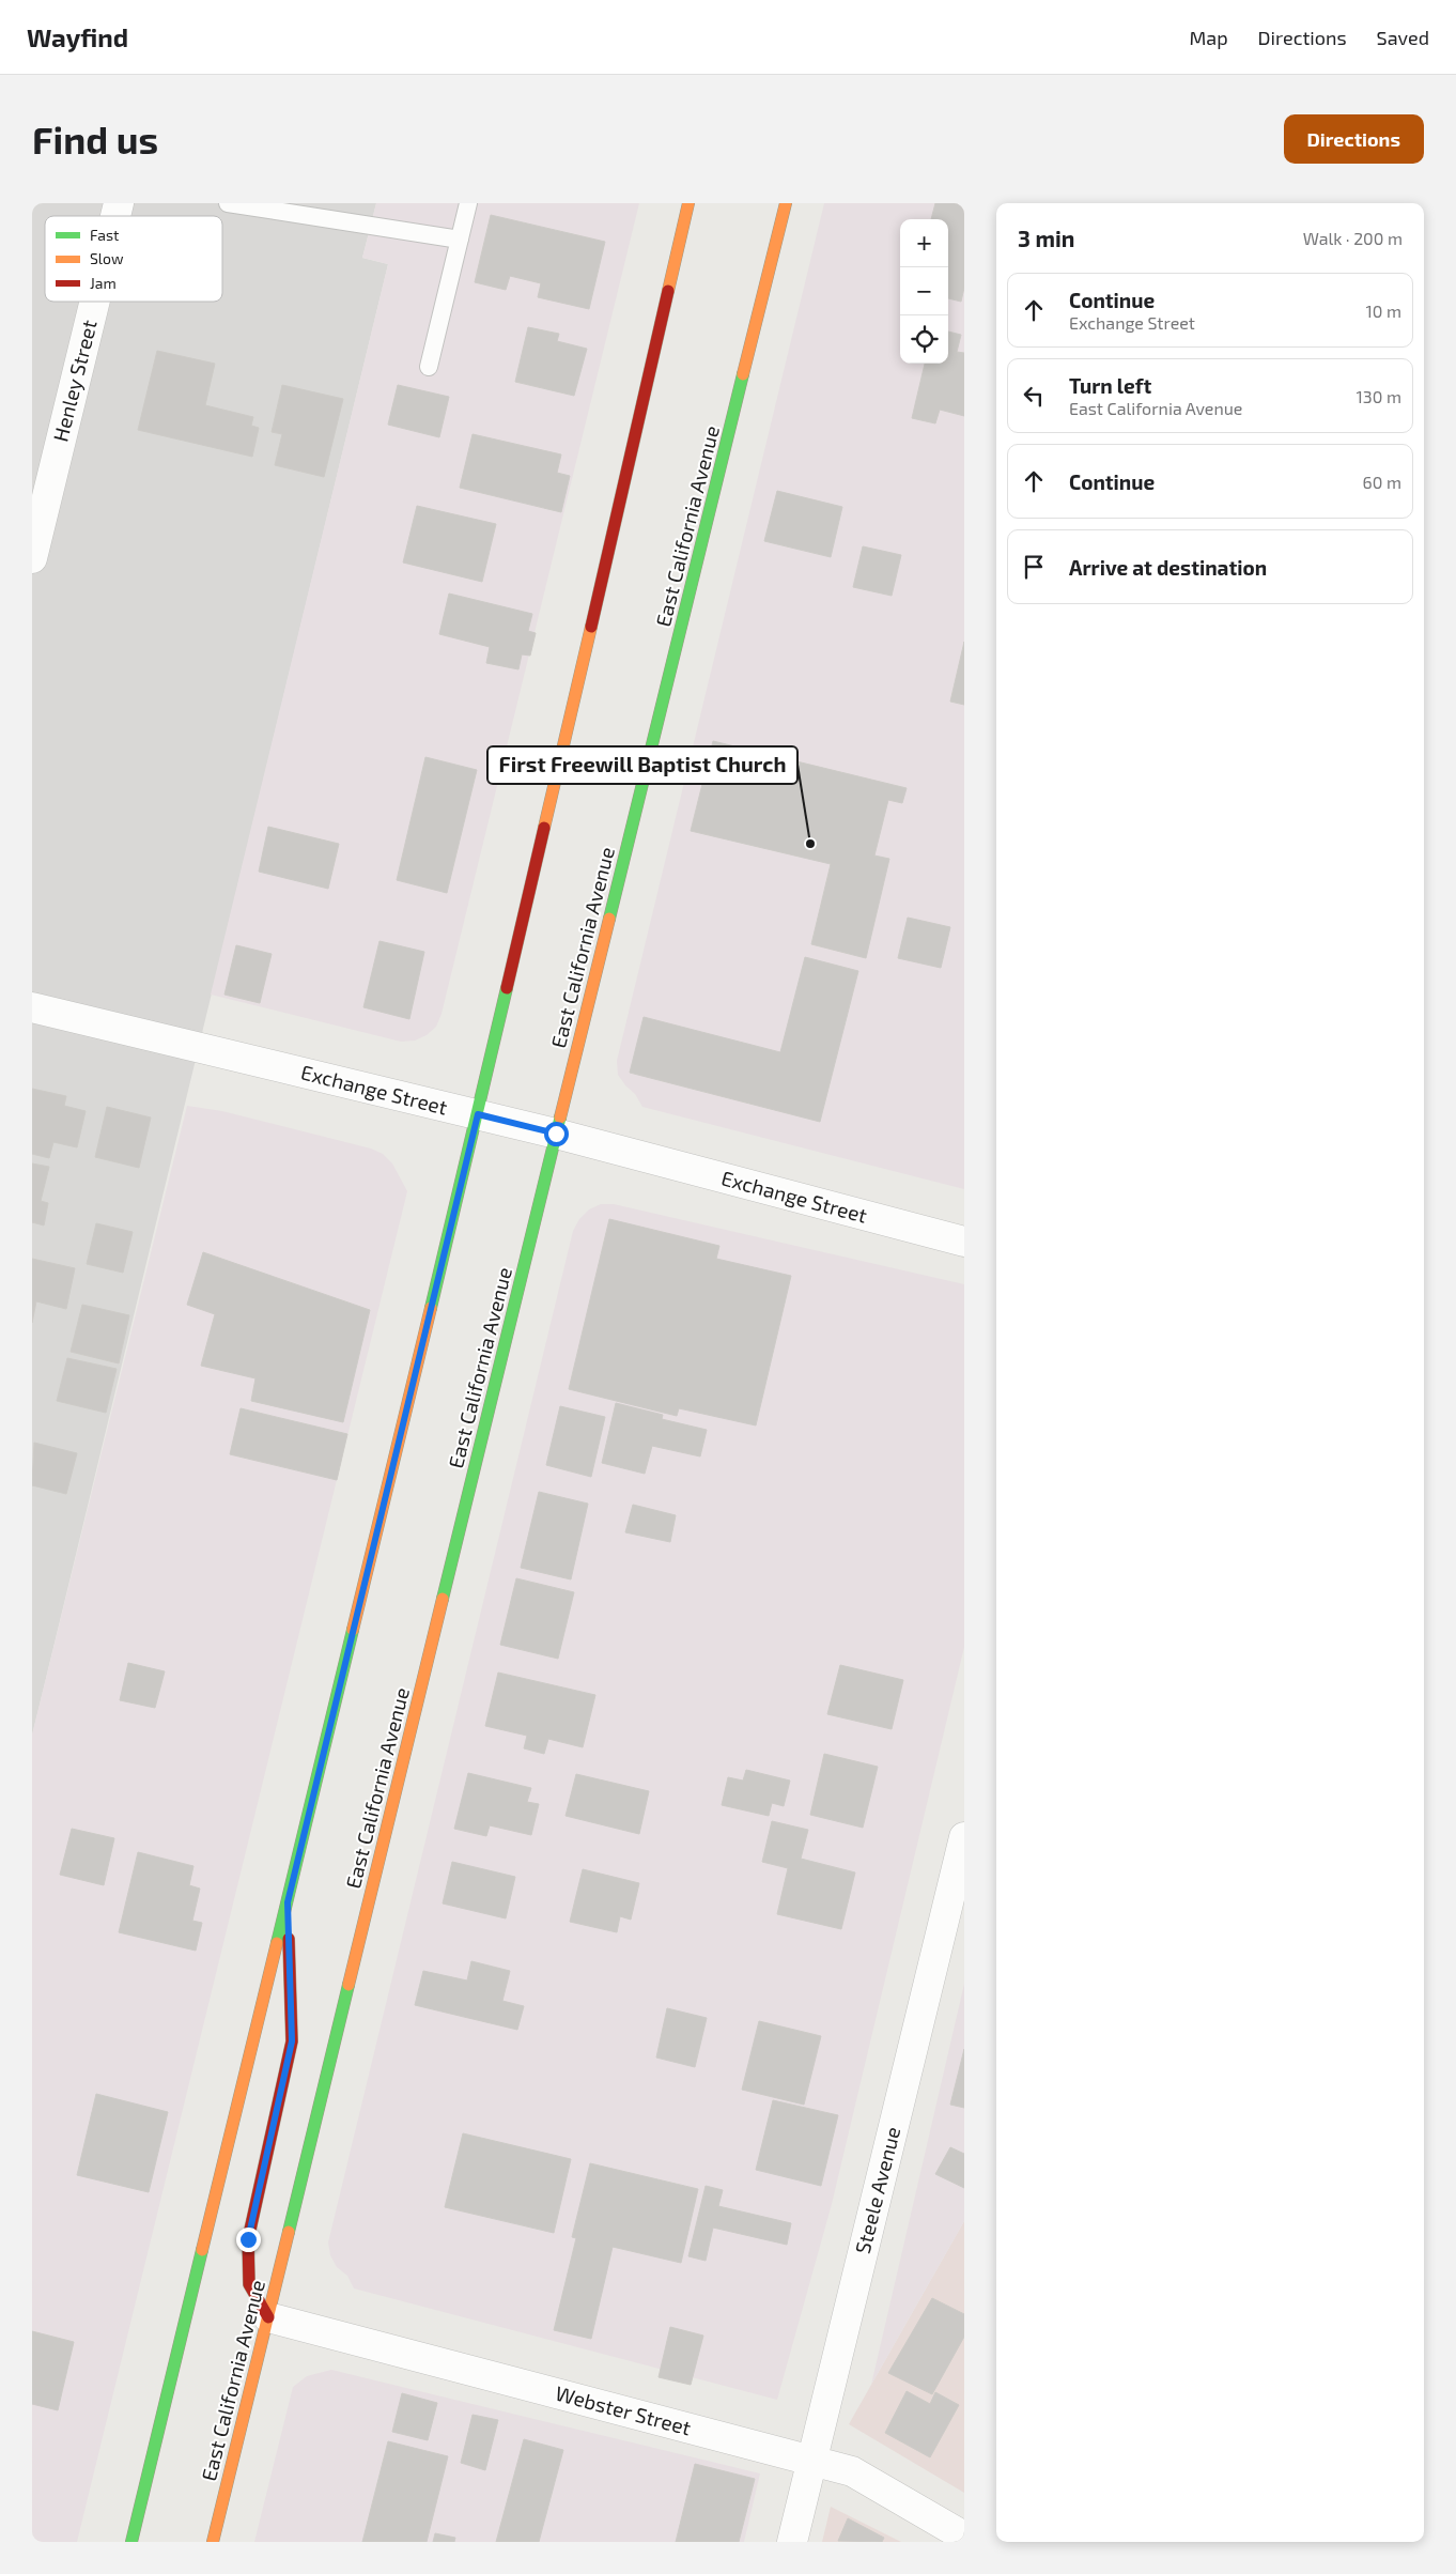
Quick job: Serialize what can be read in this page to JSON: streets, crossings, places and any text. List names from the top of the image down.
{
  "streets": {
    "main road": ["East California Avenue"],
    "street": [
      "Henley Street",
      "Exchange Street",
      "Steele Avenue",
      "Webster Street"
    ]
  },
  "crossings": [
    ["East California Avenue", "Exchange Street"],
    ["East California Avenue", "Webster Street"],
    ["Steele Avenue", "Webster Street"]
  ],
  "places": ["First Freewill Baptist Church"],
  "legend": ["Fast", "Slow", "Jam"],
  "page": {
    "header": "Wayfind",
    "nav": ["Map", "Directions", "Saved"],
    "buttons": "Directions",
    "title": "Find us",
    "heading": ["3 min", "Walk · 200 m"],
    "map_buttons": ["+", "−"],
    "list": [
      ["Continue", "Exchange Street", "10 m"],
      ["Turn left", "East California Avenue", "130 m"],
      ["Continue", "60 m"],
      "Arrive at destination"
    ]
  }
}
